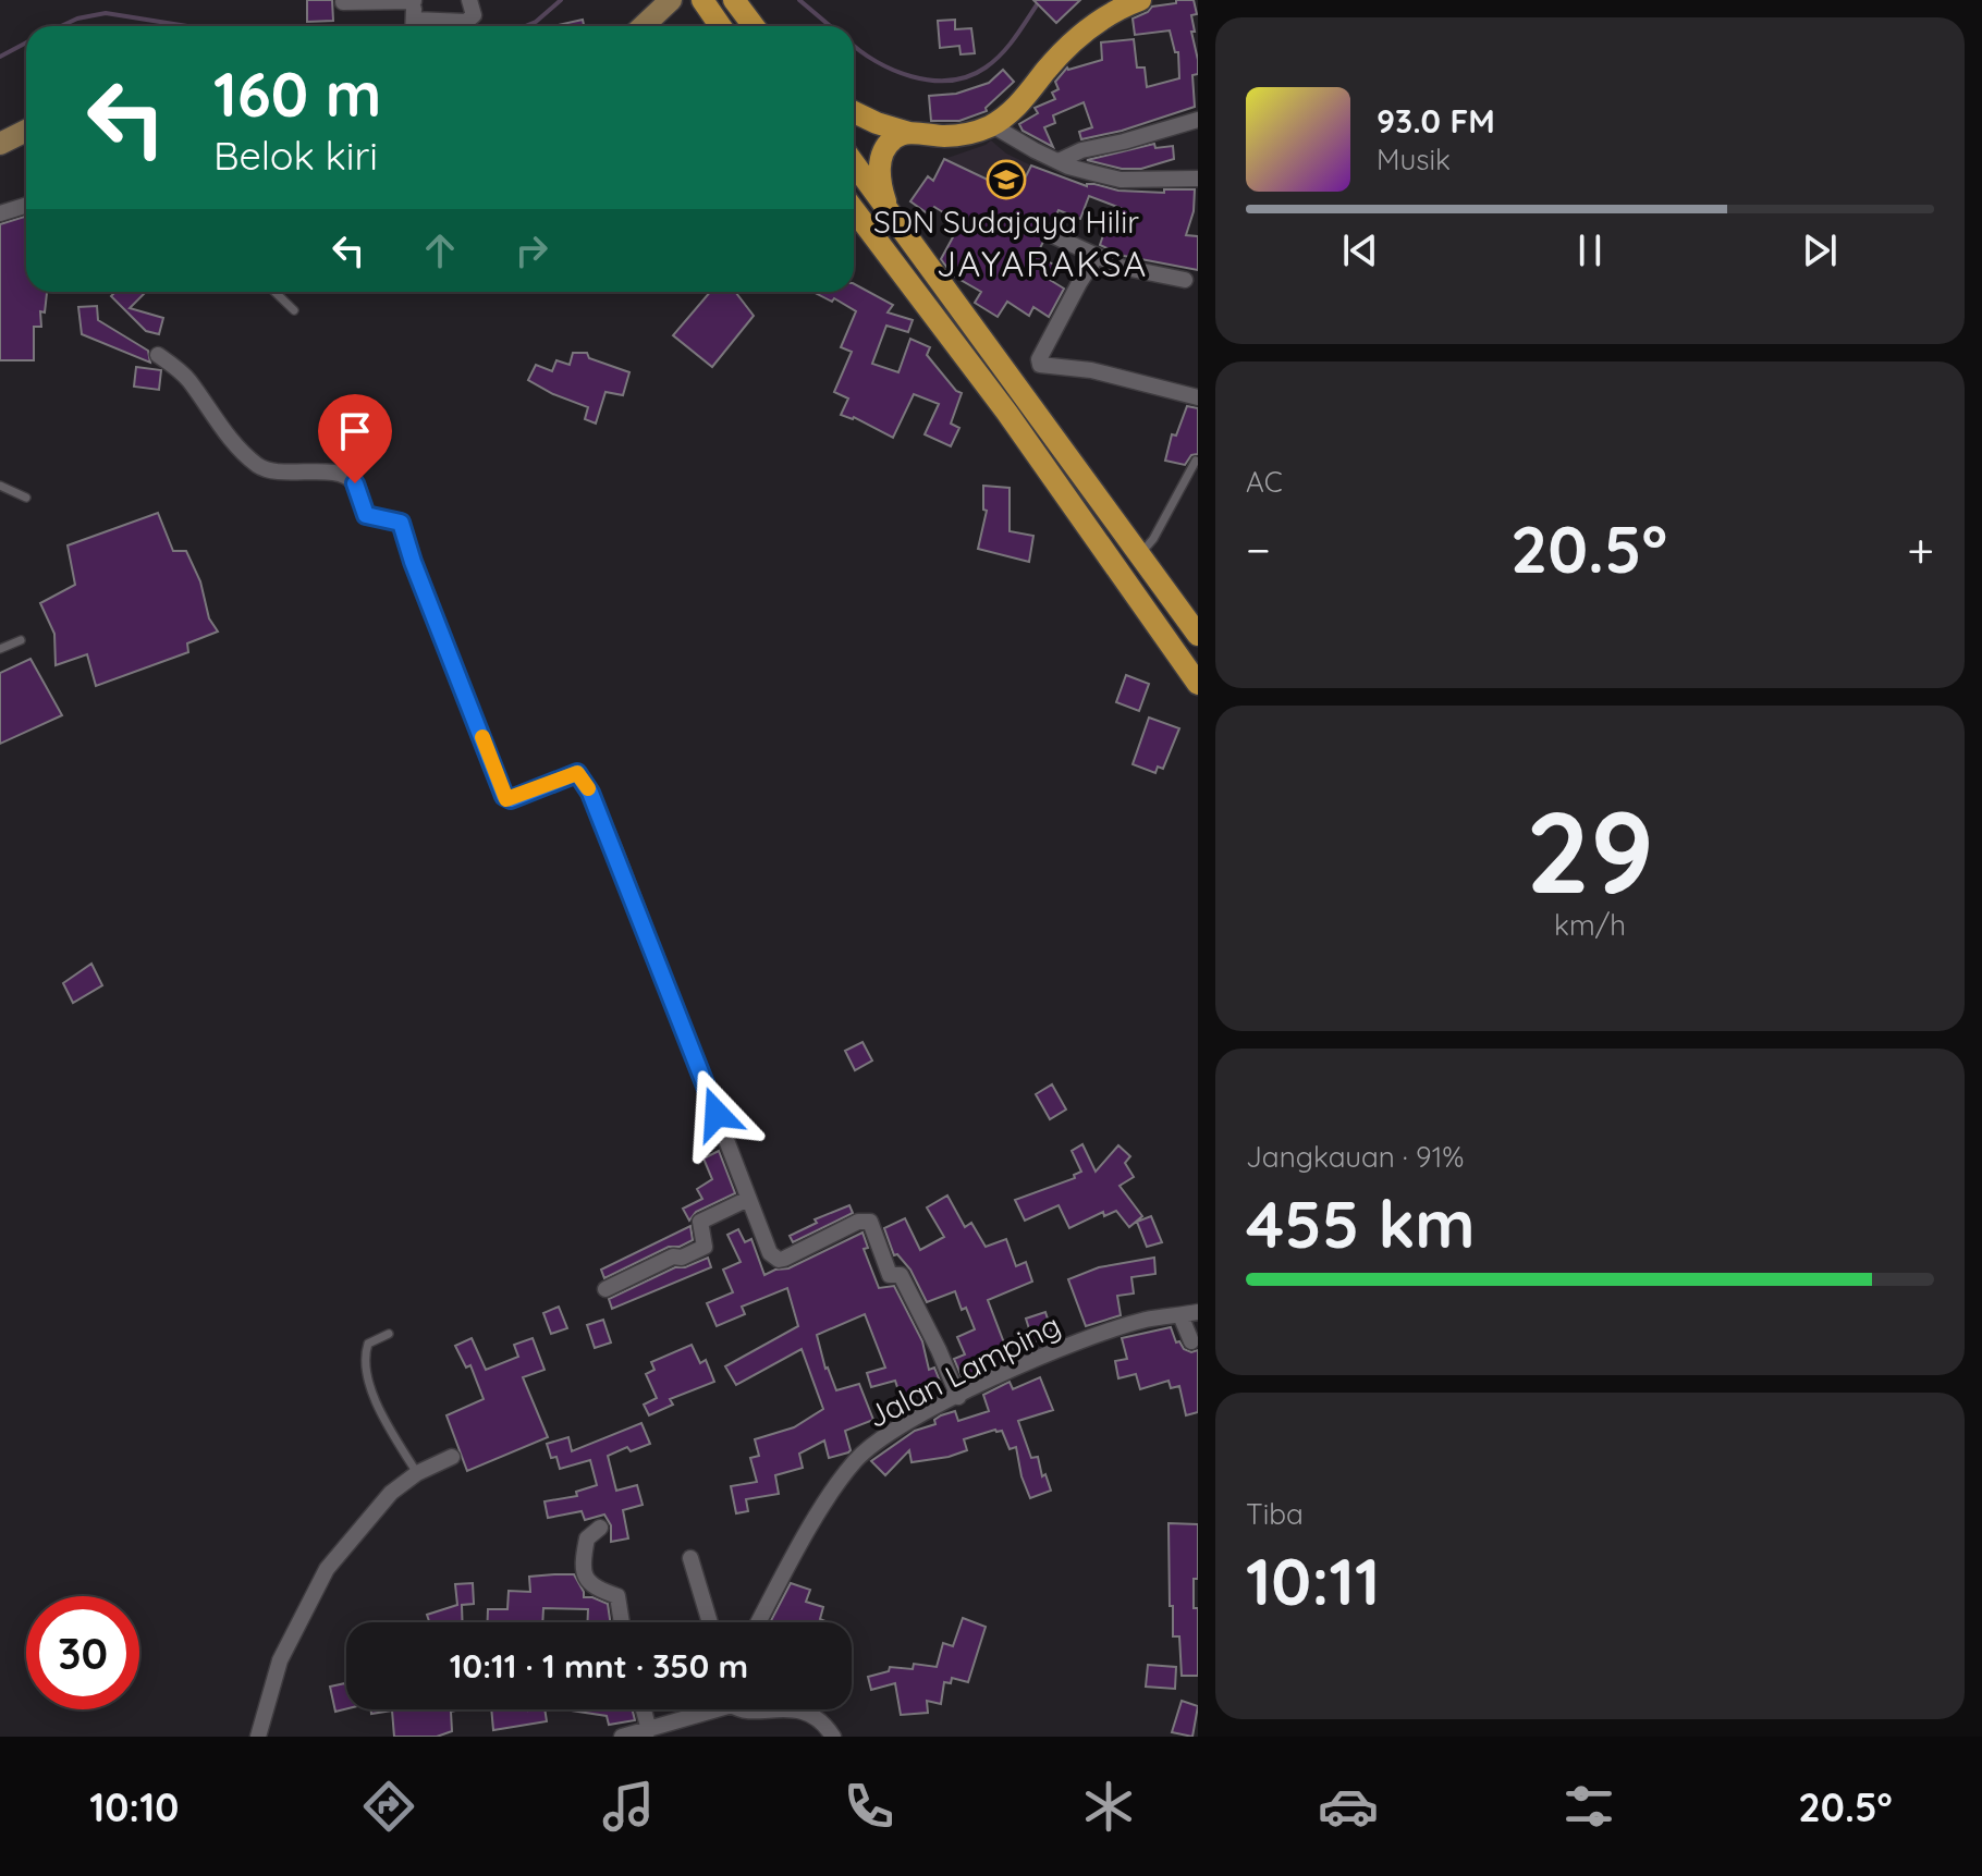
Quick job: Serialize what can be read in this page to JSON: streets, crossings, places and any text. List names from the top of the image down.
{
  "streets": {
    "street": ["Jalan Lamping"]
  },
  "districts": ["JAYARAKSA"],
  "places": {
    "school or university": ["SDN Sudajaya Hilir"]
  },
  "page": {
    "turn": ["160 m", "Belok kiri"],
    "song": ["93.0 FM", "Musik"],
    "tile": [
      "AC",
      ["29", "km/h"],
      ["Jangkauan · 91%", "455 km"],
      ["Tiba", "10:11"]
    ],
    "heat": ["−", "20.5°", "+"],
    "limit": "30",
    "trip": "10:11 · 1 mnt · 350 m",
    "tabs": ["10:10", "20.5°"]
  }
}
